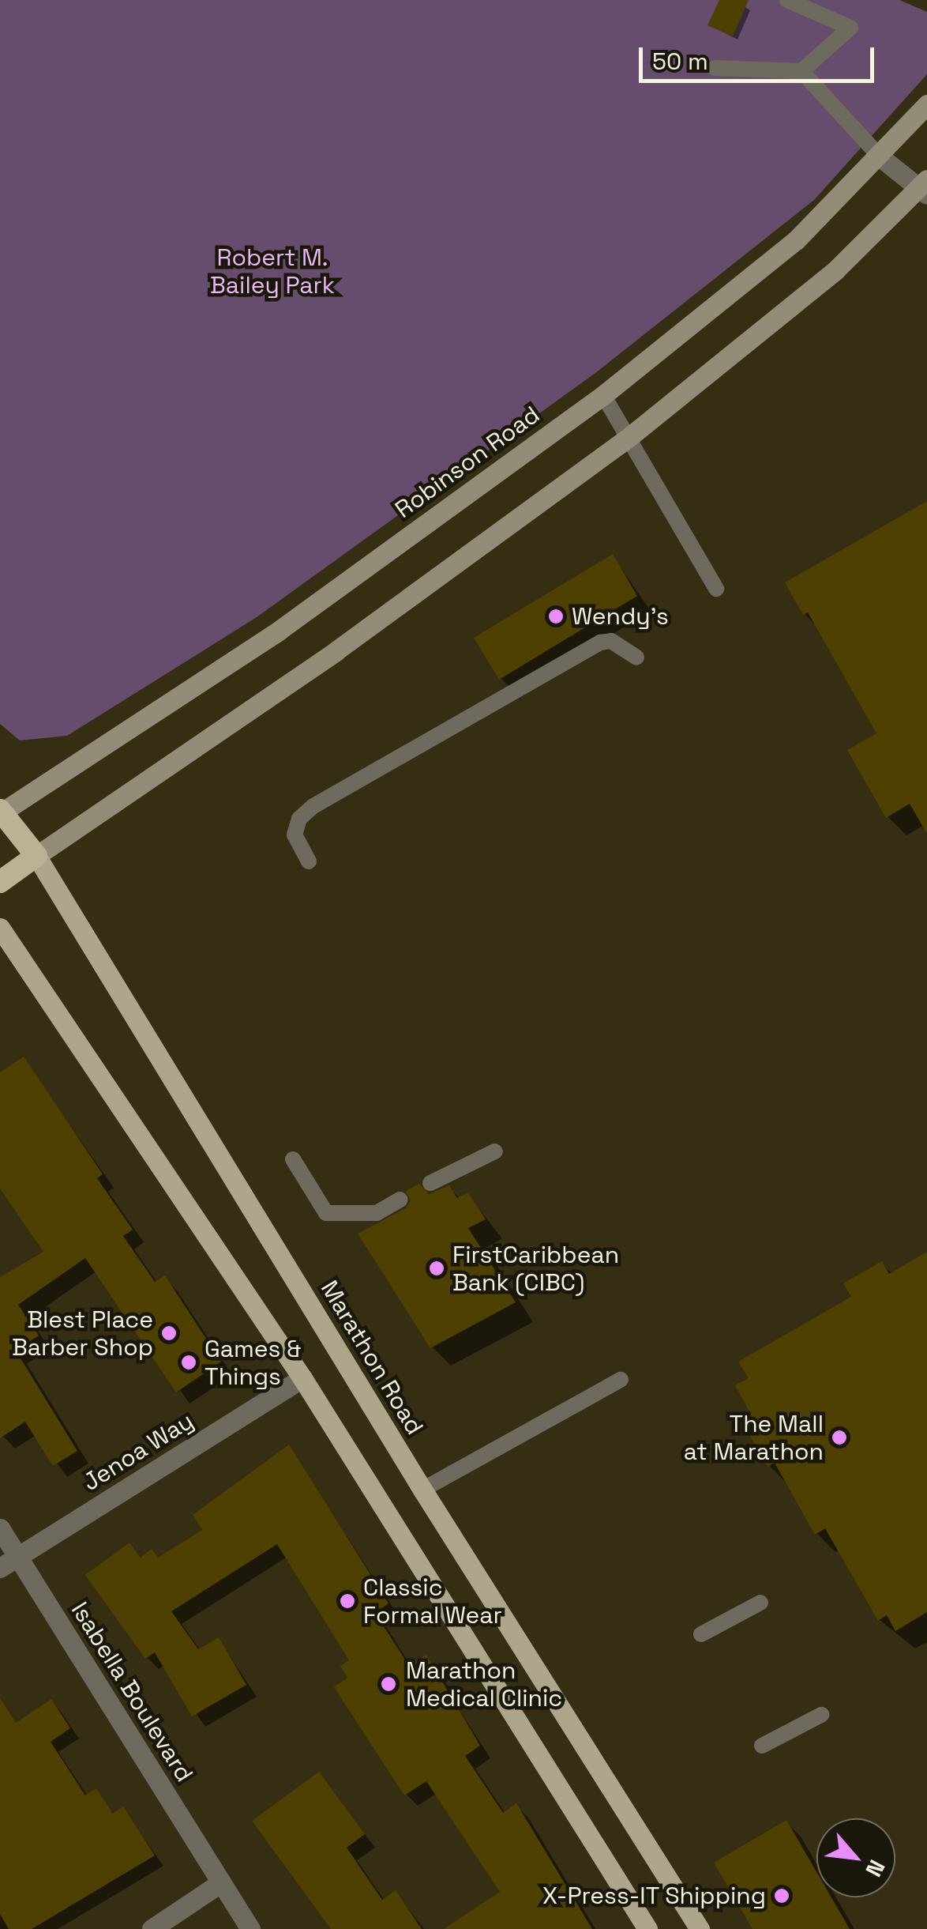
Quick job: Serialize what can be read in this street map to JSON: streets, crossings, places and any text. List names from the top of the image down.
{
  "streets": {
    "highway": ["Marathon Road"],
    "main road": ["Robinson Road"],
    "street": ["Jenoa Way", "Isabella Boulevard"]
  },
  "crossings": [
    ["Robinson Road", "Marathon Road"],
    ["Jenoa Way", "Isabella Boulevard"]
  ],
  "parks": ["Robert M. Bailey Park"],
  "places": [
    "Wendy's",
    "FirstCaribbean Bank (CIBC)",
    "Blest Place Barber Shop",
    "Games & Things",
    "The Mall at Marathon",
    "Classic Formal Wear",
    "Marathon Medical Clinic",
    "X-Press-IT Shipping"
  ],
  "scale_bar": "50 m",
  "north": "bottom right"
}
